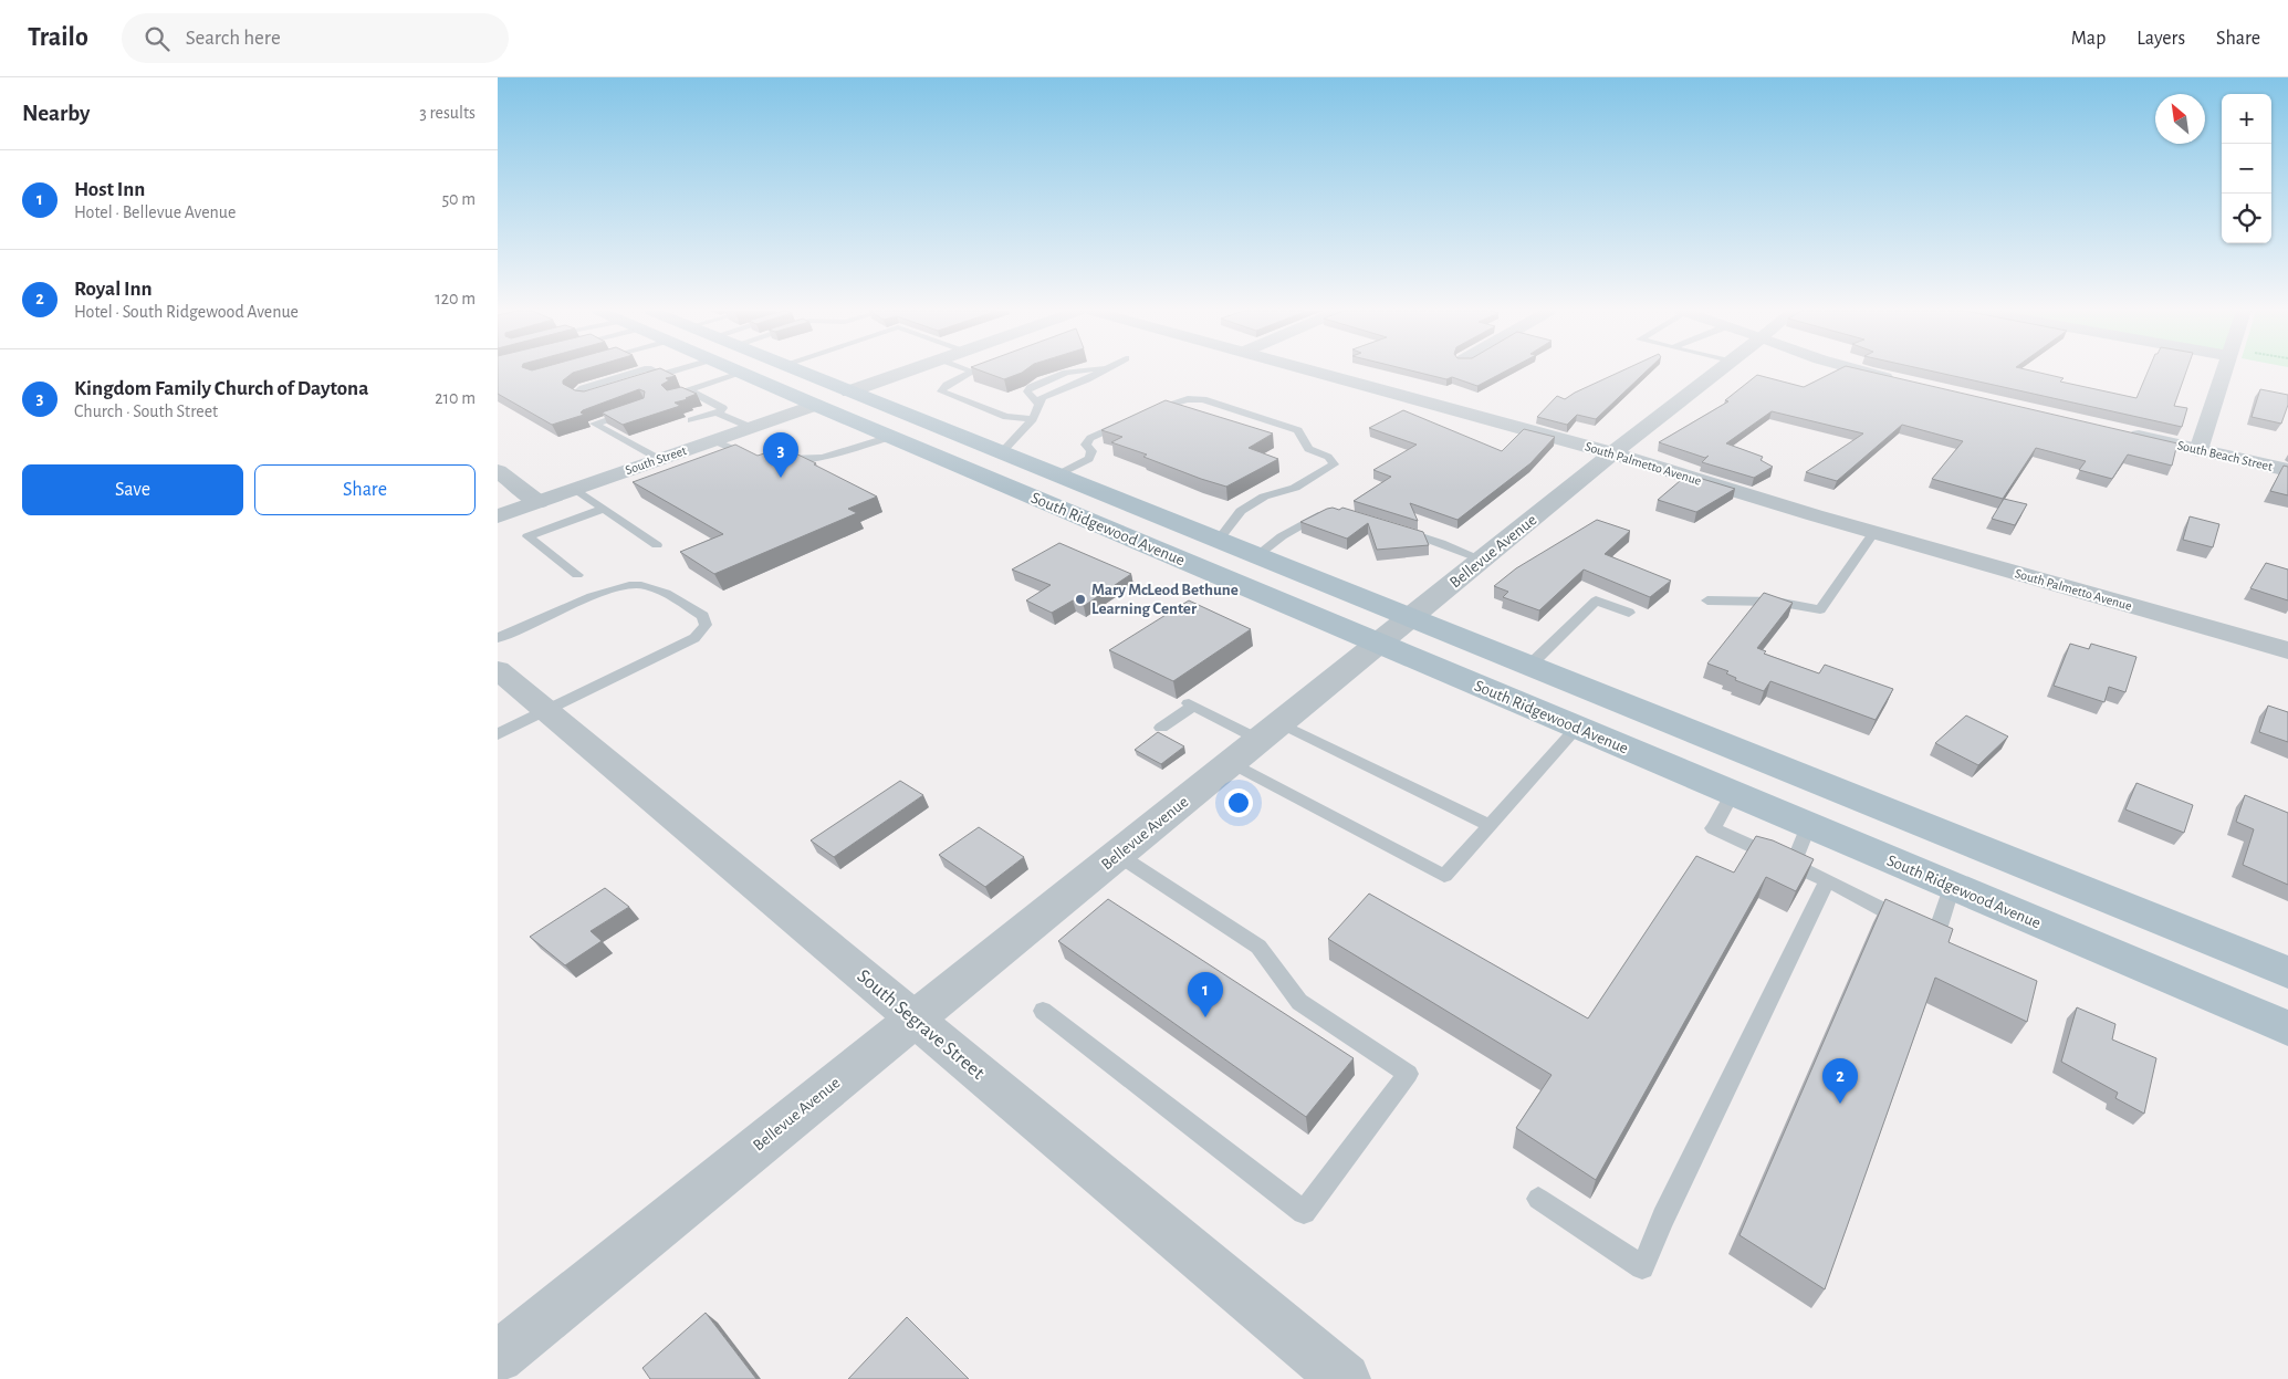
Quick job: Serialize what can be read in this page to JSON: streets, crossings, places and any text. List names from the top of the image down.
{
  "streets": {
    "main road": ["South Ridgewood Avenue"],
    "street": [
      "South Beach Street",
      "South Street",
      "South Palmetto Avenue",
      "Bellevue Avenue",
      "South Segrave Street"
    ]
  },
  "crossings": [
    ["South Street", "South Ridgewood Avenue"],
    ["South Palmetto Avenue", "Bellevue Avenue"],
    ["South Ridgewood Avenue", "Bellevue Avenue"],
    ["Bellevue Avenue", "South Segrave Street"]
  ],
  "places": ["Mary McLeod Bethune Learning Center"],
  "north": "top left",
  "page": {
    "header": "Trailo",
    "search": "Search here",
    "nav": ["Map", "Layers", "Share"],
    "heading": ["Nearby", "3 results"],
    "map_buttons": ["+", "−"],
    "list": [
      {
        "mark": "1",
        "name": "Host Inn",
        "note": "Hotel · Bellevue Avenue",
        "value": "50 m"
      },
      {
        "mark": "2",
        "name": "Royal Inn",
        "note": "Hotel · South Ridgewood Avenue",
        "value": "120 m"
      },
      {
        "mark": "3",
        "name": "Kingdom Family Church of Daytona",
        "note": "Church · South Street",
        "value": "210 m"
      }
    ],
    "pins": ["3", "1", "2"],
    "buttons": ["Save", "Share"]
  }
}
